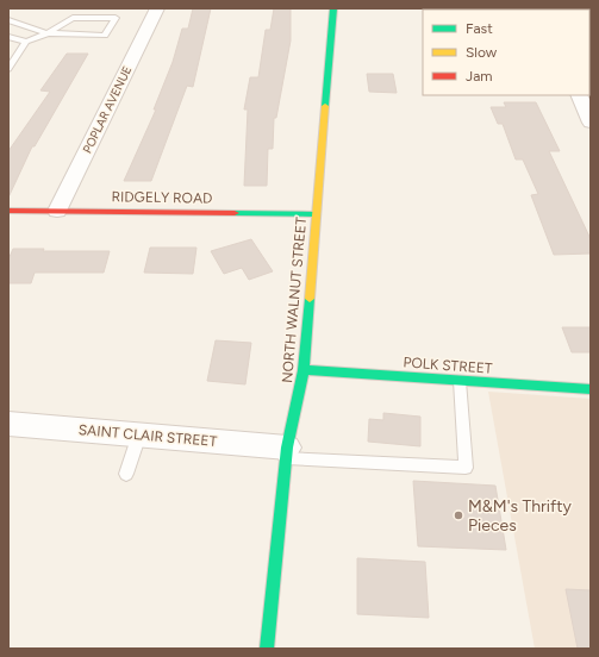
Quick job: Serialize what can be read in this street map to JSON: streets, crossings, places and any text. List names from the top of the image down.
{
  "streets": {
    "street": [
      "POPLAR AVENUE",
      "RIDGELY ROAD",
      "NORTH WALNUT STREET",
      "POLK STREET",
      "SAINT CLAIR STREET"
    ]
  },
  "crossings": [
    ["POPLAR AVENUE", "RIDGELY ROAD"],
    ["RIDGELY ROAD", "NORTH WALNUT STREET"],
    ["NORTH WALNUT STREET", "POLK STREET"],
    ["NORTH WALNUT STREET", "SAINT CLAIR STREET"]
  ],
  "places": ["M&M's Thrifty Pieces"],
  "legend": ["Fast", "Slow", "Jam"]
}
